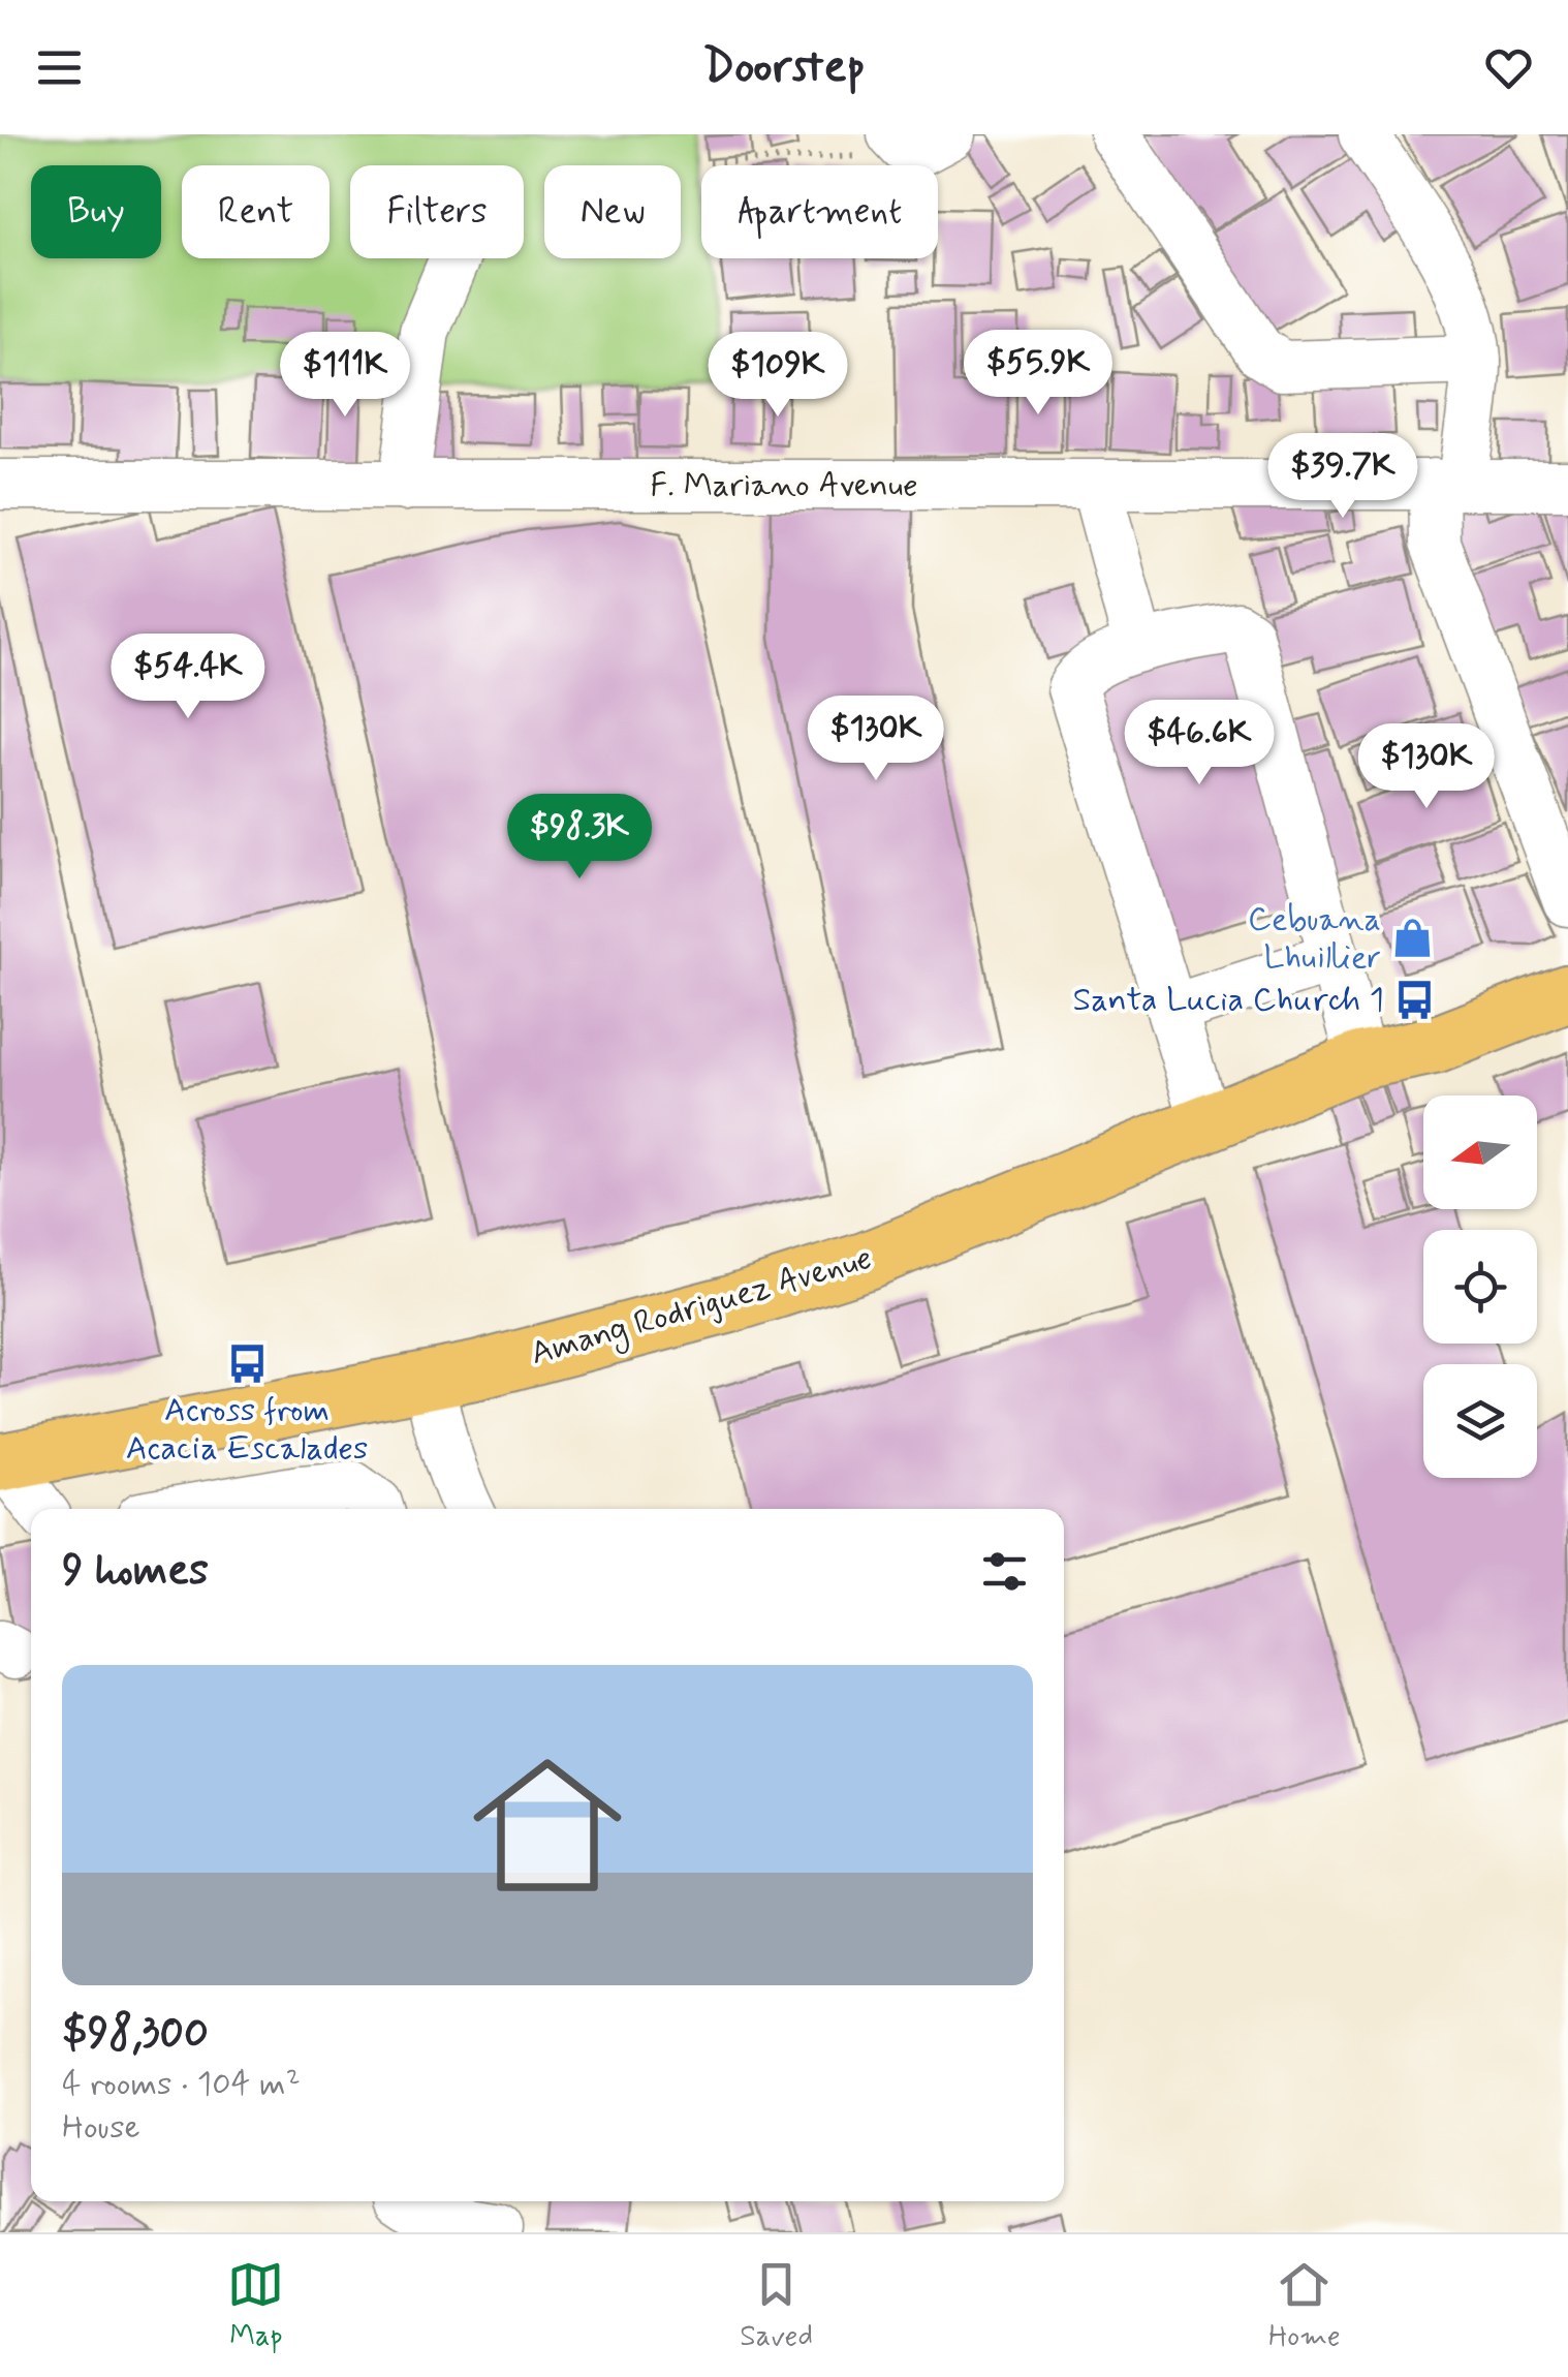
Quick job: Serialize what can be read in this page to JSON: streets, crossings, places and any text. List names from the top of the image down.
{
  "streets": {
    "main road": ["Amang Rodriguez Avenue"],
    "street": ["F. Mariano Avenue"]
  },
  "places": {
    "shop": ["Cebuana Lhuillier"],
    "bus stop": ["Santa Lucia Church 1", "Across from Acacia Escalades"]
  },
  "north": "left",
  "page": {
    "header": "Doorstep",
    "chip": [
      "Buy",
      "Rent",
      "Filters",
      "New",
      "Apartment"
    ],
    "price": [
      "$55.9K",
      "$111K",
      "$109K",
      "$39.7K",
      "$54.4K",
      "$130K",
      "$46.6K",
      "$130K",
      "$98.3K"
    ],
    "heading": "9 homes",
    "list": [
      {
        "name": "$98,300",
        "note": "4 rooms · 104 m² · House"
      }
    ],
    "tabs": ["Map", "Saved", "Home"]
  }
}
